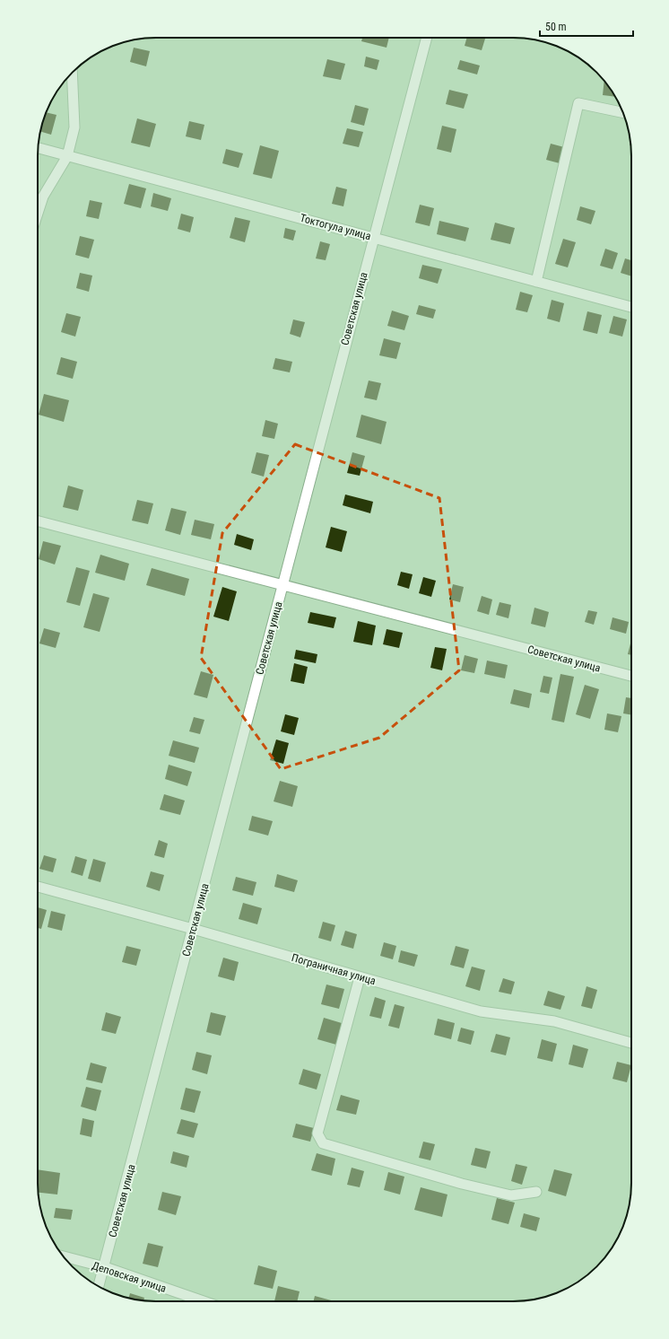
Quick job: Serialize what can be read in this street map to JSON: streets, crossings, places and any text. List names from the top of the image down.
{
  "streets": {
    "street": [
      "Токтогула улица",
      "Советская улица",
      "Пограничная улица",
      "Деповская улица"
    ]
  },
  "crossings": [
    ["Токтогула улица", "Советская улица"],
    ["Советская улица", "Пограничная улица"],
    ["Советская улица", "Деповская улица"]
  ],
  "scale_bar": "50 m"
}
